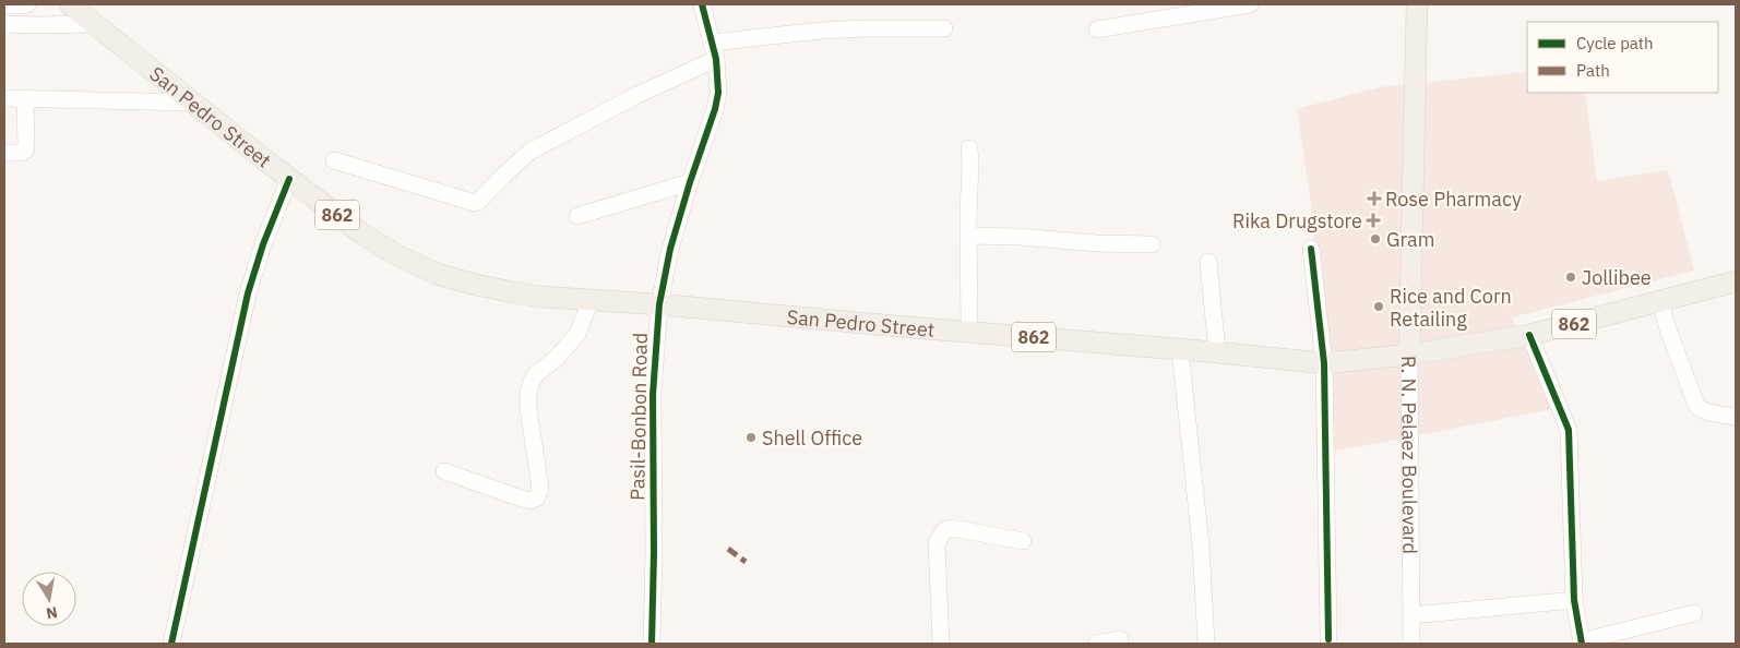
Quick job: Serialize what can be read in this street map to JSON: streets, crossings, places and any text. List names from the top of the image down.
{
  "streets": {
    "main road": ["San Pedro Street", "862", "R. N. Pelaez Boulevard"],
    "street": ["Pasil-Bonbon Road"]
  },
  "crossings": [
    ["San Pedro Street", "Pasil-Bonbon Road"],
    ["San Pedro Street", "R. N. Pelaez Boulevard"]
  ],
  "places": {
    "health": ["Rose Pharmacy", "Rika Drugstore"],
    "other": [
      "Gram",
      "Jollibee",
      "Rice and Corn Retailing",
      "Shell Office"
    ]
  },
  "legend": ["Cycle path", "Path"],
  "north": "bottom"
}
